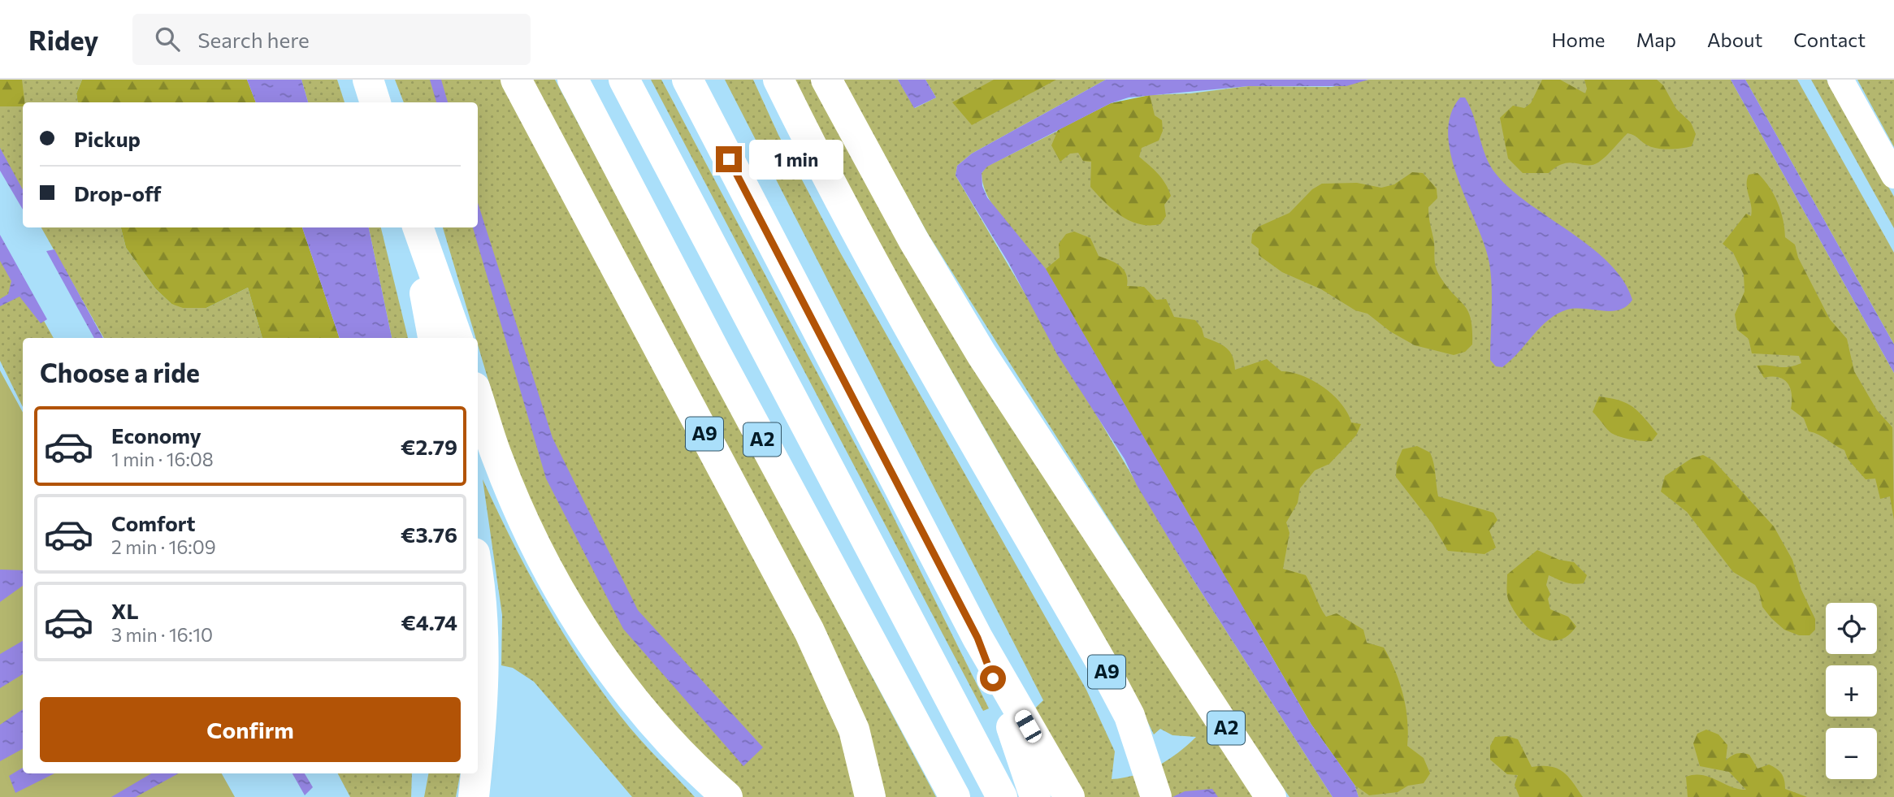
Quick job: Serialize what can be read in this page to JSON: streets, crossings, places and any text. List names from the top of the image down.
{
  "streets": {
    "highway": ["A9", "A2"]
  },
  "page": {
    "header": "Ridey",
    "search": "Search here",
    "nav": [
      "Home",
      "Map",
      "About",
      "Contact"
    ],
    "banner": ["Pickup", "Drop-off"],
    "bubble": "1 min",
    "heading": "Choose a ride",
    "list": [
      {
        "name": "Economy",
        "note": "1 min · 16:08",
        "value": "€2.79"
      },
      {
        "name": "Comfort",
        "note": "2 min · 16:09",
        "value": "€3.76"
      },
      {
        "name": "XL",
        "note": "3 min · 16:10",
        "value": "€4.74"
      }
    ],
    "map_buttons": ["+", "−"],
    "buttons": "Confirm"
  }
}
